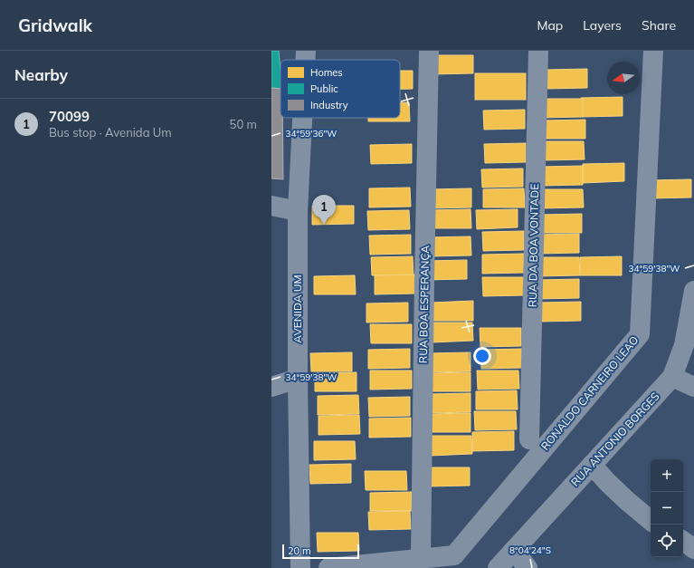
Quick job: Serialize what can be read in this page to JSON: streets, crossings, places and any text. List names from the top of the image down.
{
  "streets": {
    "street": [
      "RUA DA BOA VONTADE",
      "RUA BOA ESPERANÇA",
      "AVENIDA UM",
      "RONALDO CARNEIRO LEAO",
      "RUA ANTONIO BORGES"
    ]
  },
  "crossings": [
    ["RUA BOA ESPERANÇA", "RONALDO CARNEIRO LEAO"]
  ],
  "legend": ["Homes", "Public", "Industry"],
  "scale_bar": "20 m",
  "north": "left",
  "page": {
    "header": "Gridwalk",
    "nav": ["Map", "Layers", "Share"],
    "heading": "Nearby",
    "list": [
      {
        "mark": "1",
        "name": "70099",
        "note": "Bus stop · Avenida Um",
        "value": "50 m"
      }
    ],
    "pins": "1",
    "map_buttons": ["+", "−"],
    "scale": "20 m"
  },
  "coordinates": ["34°59'36\"W", "34°59'38\"W", "8°04'24\"S"]
}
